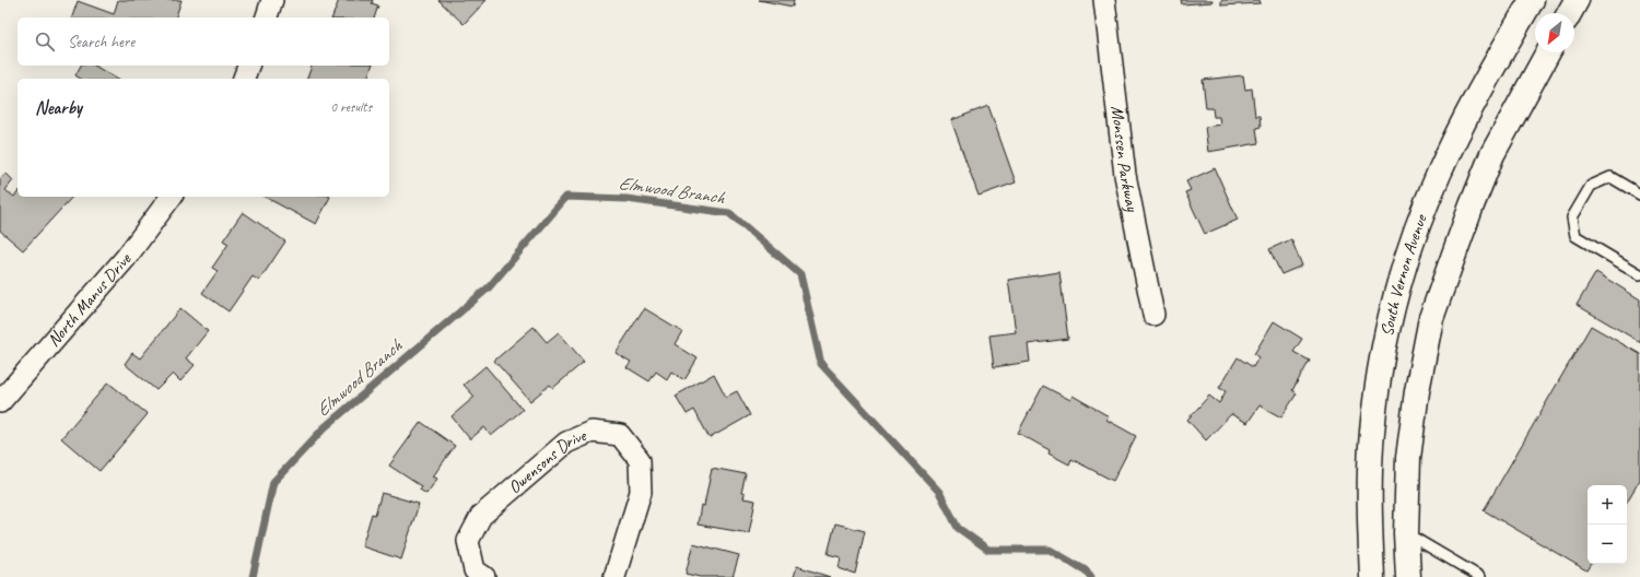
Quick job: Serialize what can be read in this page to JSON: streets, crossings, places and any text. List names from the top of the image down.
{
  "streets": {
    "main road": ["South Vernon Avenue"],
    "street": ["Monssen Parkway", "North Manus Drive", "Owensons Drive"]
  },
  "water": ["Elmwood Branch"],
  "north": "bottom left",
  "page": {
    "search": "Search here",
    "heading": ["Nearby", "0 results"],
    "map_buttons": ["+", "−"]
  }
}
